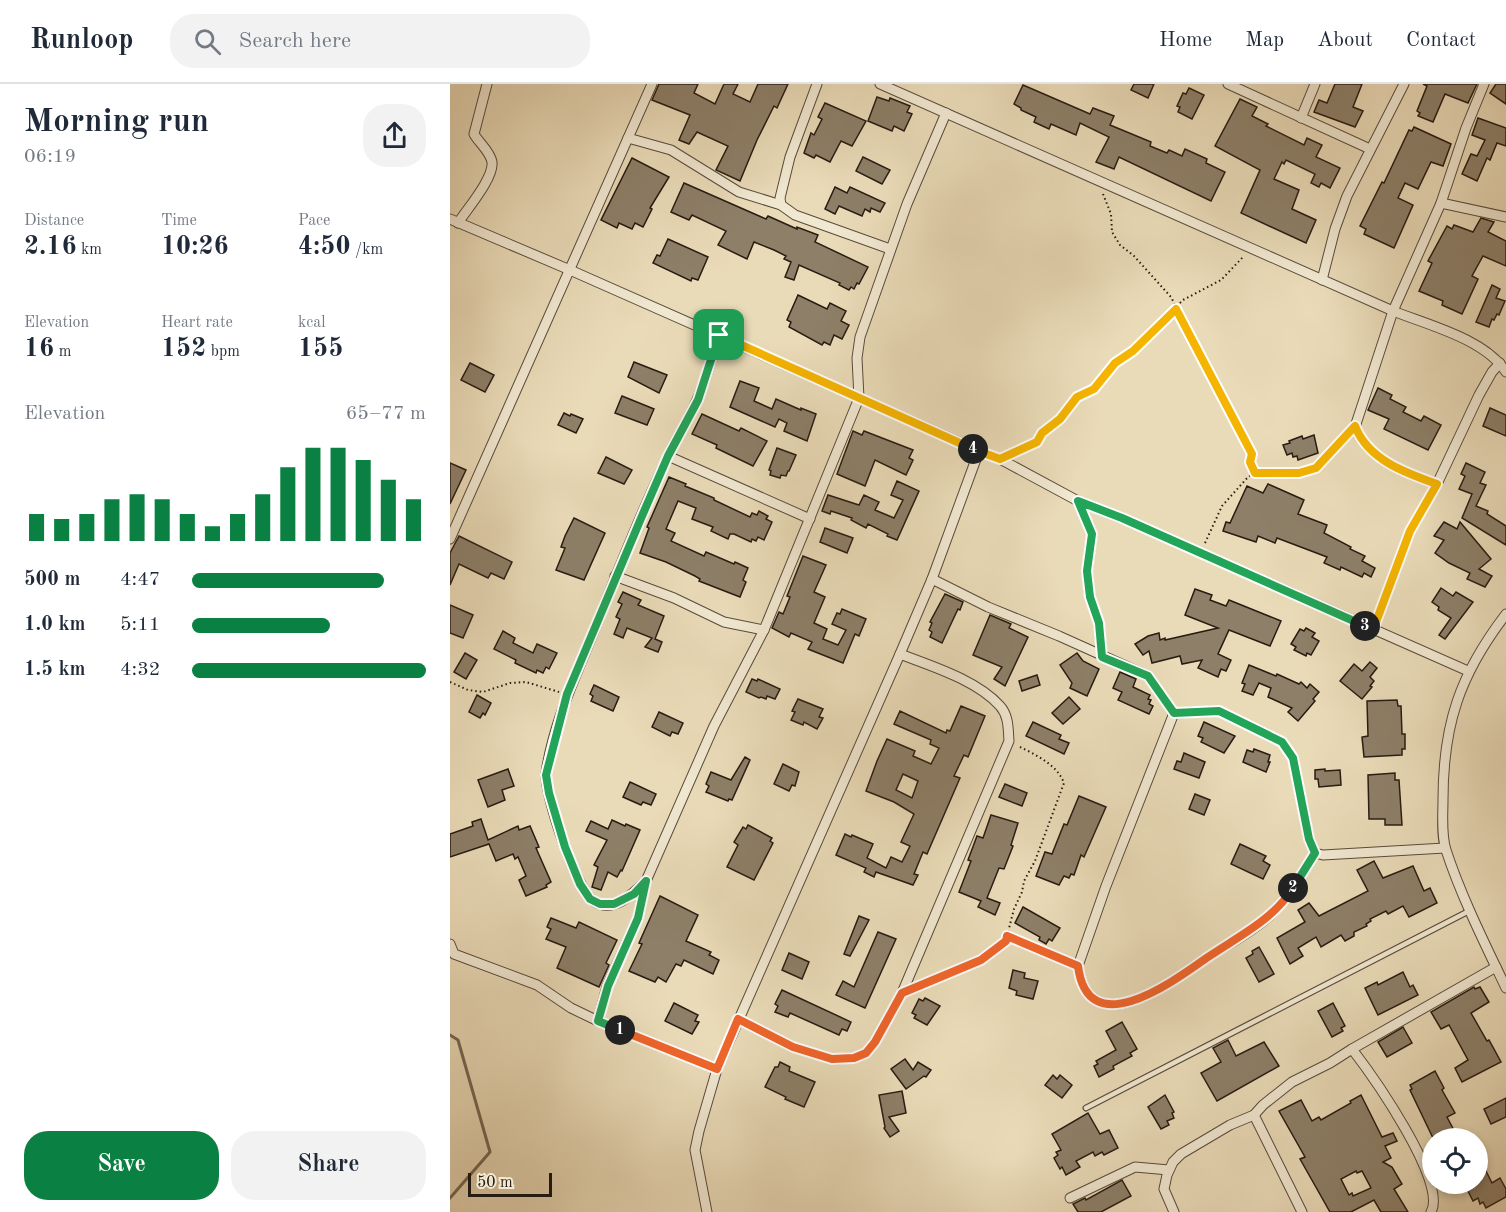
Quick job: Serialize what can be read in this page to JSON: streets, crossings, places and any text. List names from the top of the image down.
{
  "scale_bar": "50 m",
  "page": {
    "header": "Runloop",
    "search": "Search here",
    "nav": [
      "Home",
      "Map",
      "About",
      "Contact"
    ],
    "heading": ["Morning run", "06:19"],
    "stats": [
      ["Distance", "2.16 km"],
      ["Time", "10:26"],
      ["Pace", "4:50 /km"],
      ["Elevation", "16 m"],
      ["Heart rate", "152 bpm"],
      ["kcal", "155"]
    ],
    "chart": ["Elevation", "65–77 m"],
    "pins": [
      "4",
      "3",
      "2",
      "1"
    ],
    "list": [
      {
        "name": "500 m",
        "note": "4:47"
      },
      {
        "name": "1.0 km",
        "note": "5:11"
      },
      {
        "name": "1.5 km",
        "note": "4:32"
      }
    ],
    "buttons": ["Save", "Share"],
    "scale": "50 m"
  }
}
